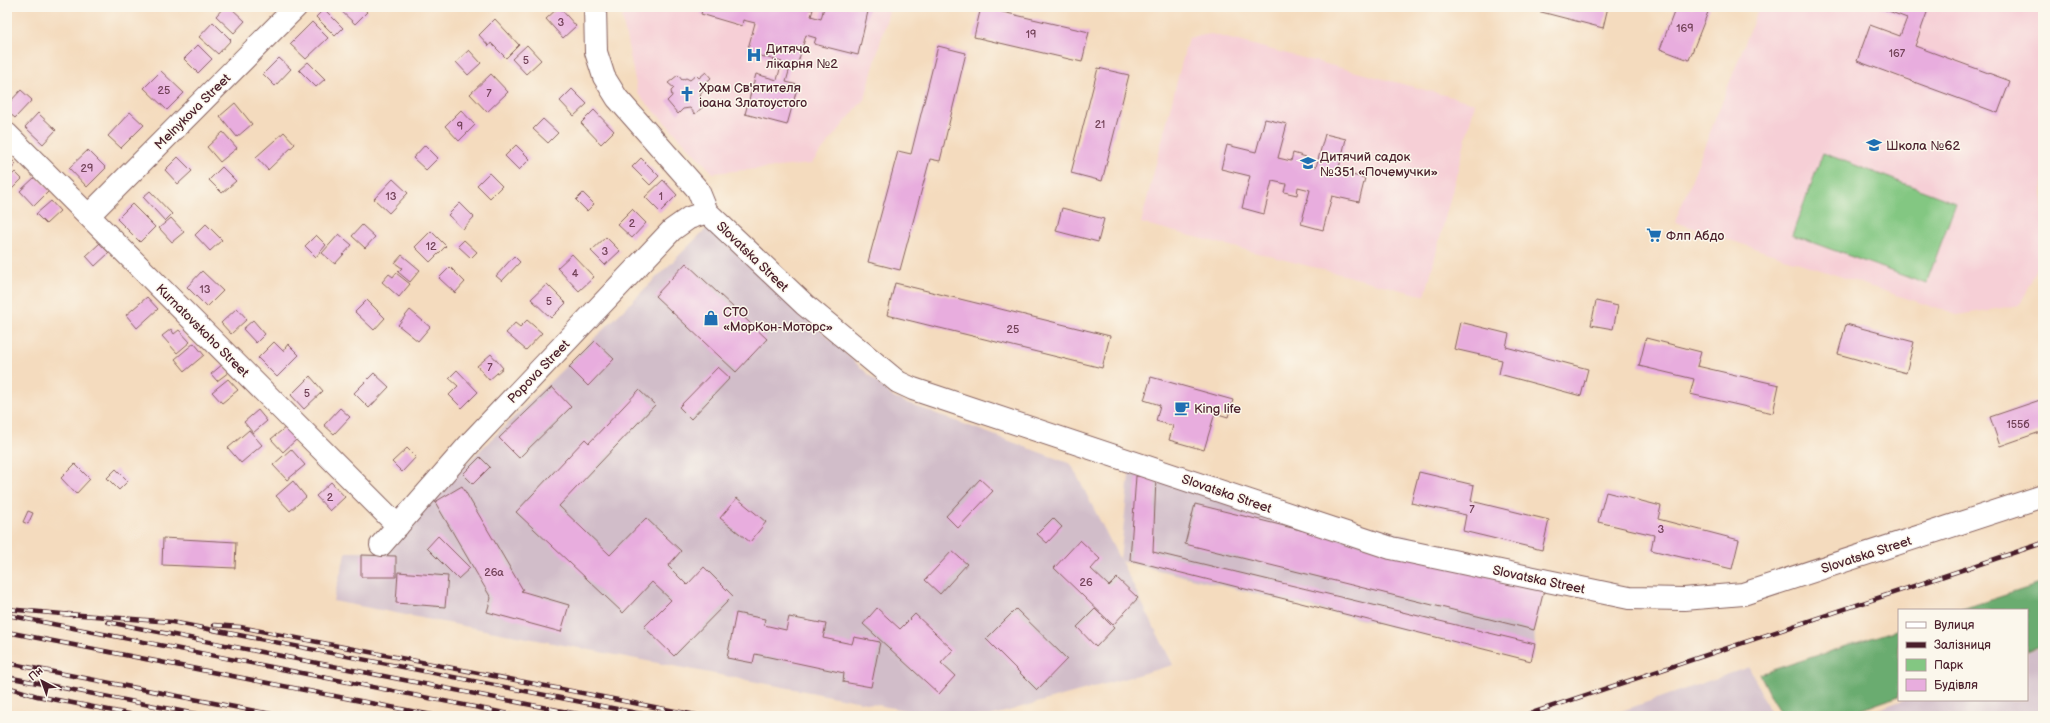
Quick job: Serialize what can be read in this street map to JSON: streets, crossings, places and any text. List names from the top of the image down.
{
  "streets": {
    "street": [
      "Melnykova Street",
      "Slovatska Street",
      "Kurnatovskoho Street",
      "Popova Street"
    ]
  },
  "crossings": [
    ["Melnykova Street", "Kurnatovskoho Street"],
    ["Slovatska Street", "Popova Street"],
    ["Kurnatovskoho Street", "Popova Street"]
  ],
  "places": {
    "hospital": ["Дитяча лікарня №2"],
    "church": ["Храм Св'ятителя іоана Златоустого"],
    "school or university": ["Школа №62", "Дитячий садок №351 «Почемучки»"],
    "supermarket": ["Флп Абдо"],
    "shop": ["СТО «МорКон-Моторс»"],
    "cafe": ["King life"]
  },
  "house_numbers": [
    "3",
    "169",
    "19",
    "167",
    "5",
    "25",
    "7",
    "21",
    "9",
    "29",
    "13",
    "1",
    "2",
    "12",
    "3",
    "4",
    "13",
    "5",
    "25",
    "7",
    "5",
    "155б",
    "2",
    "7",
    "3",
    "26а",
    "26"
  ],
  "legend": [
    "Вулиця",
    "Залізниця",
    "Парк",
    "Будівля"
  ],
  "north": "top left"
}
